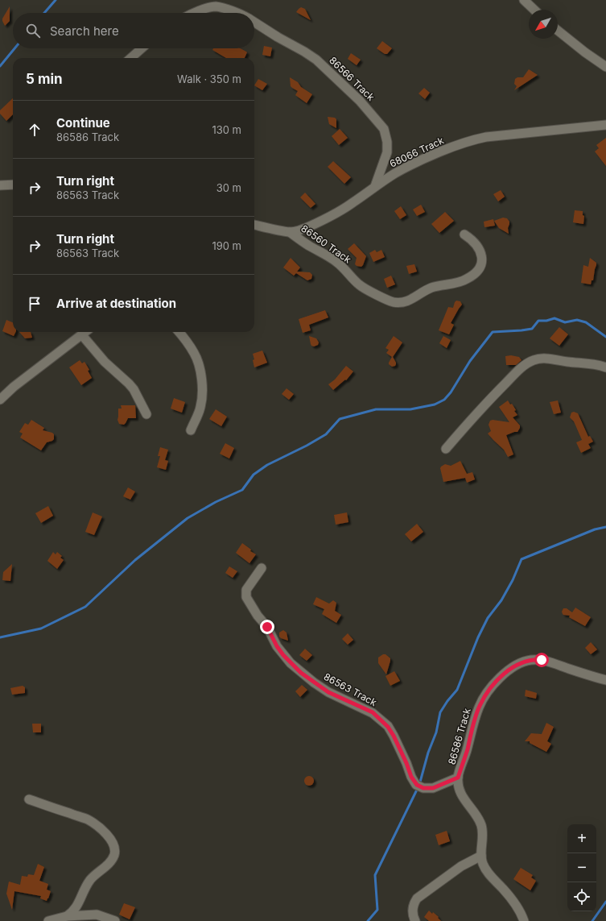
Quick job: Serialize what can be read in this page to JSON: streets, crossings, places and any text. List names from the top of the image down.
{
  "streets": {
    "street": [
      "86566 Track",
      "68066 Track",
      "86560 Track",
      "86563 Track",
      "86586 Track"
    ]
  },
  "crossings": [
    ["86566 Track", "68066 Track"],
    ["68066 Track", "86560 Track"],
    ["86563 Track", "86586 Track"]
  ],
  "north": "bottom left",
  "page": {
    "search": "Search here",
    "heading": ["5 min", "Walk · 350 m"],
    "list": [
      ["Continue", "86586 Track", "130 m"],
      ["Turn right", "86563 Track", "30 m"],
      ["Turn right", "86563 Track", "190 m"],
      "Arrive at destination"
    ],
    "map_buttons": ["+", "−"]
  }
}
